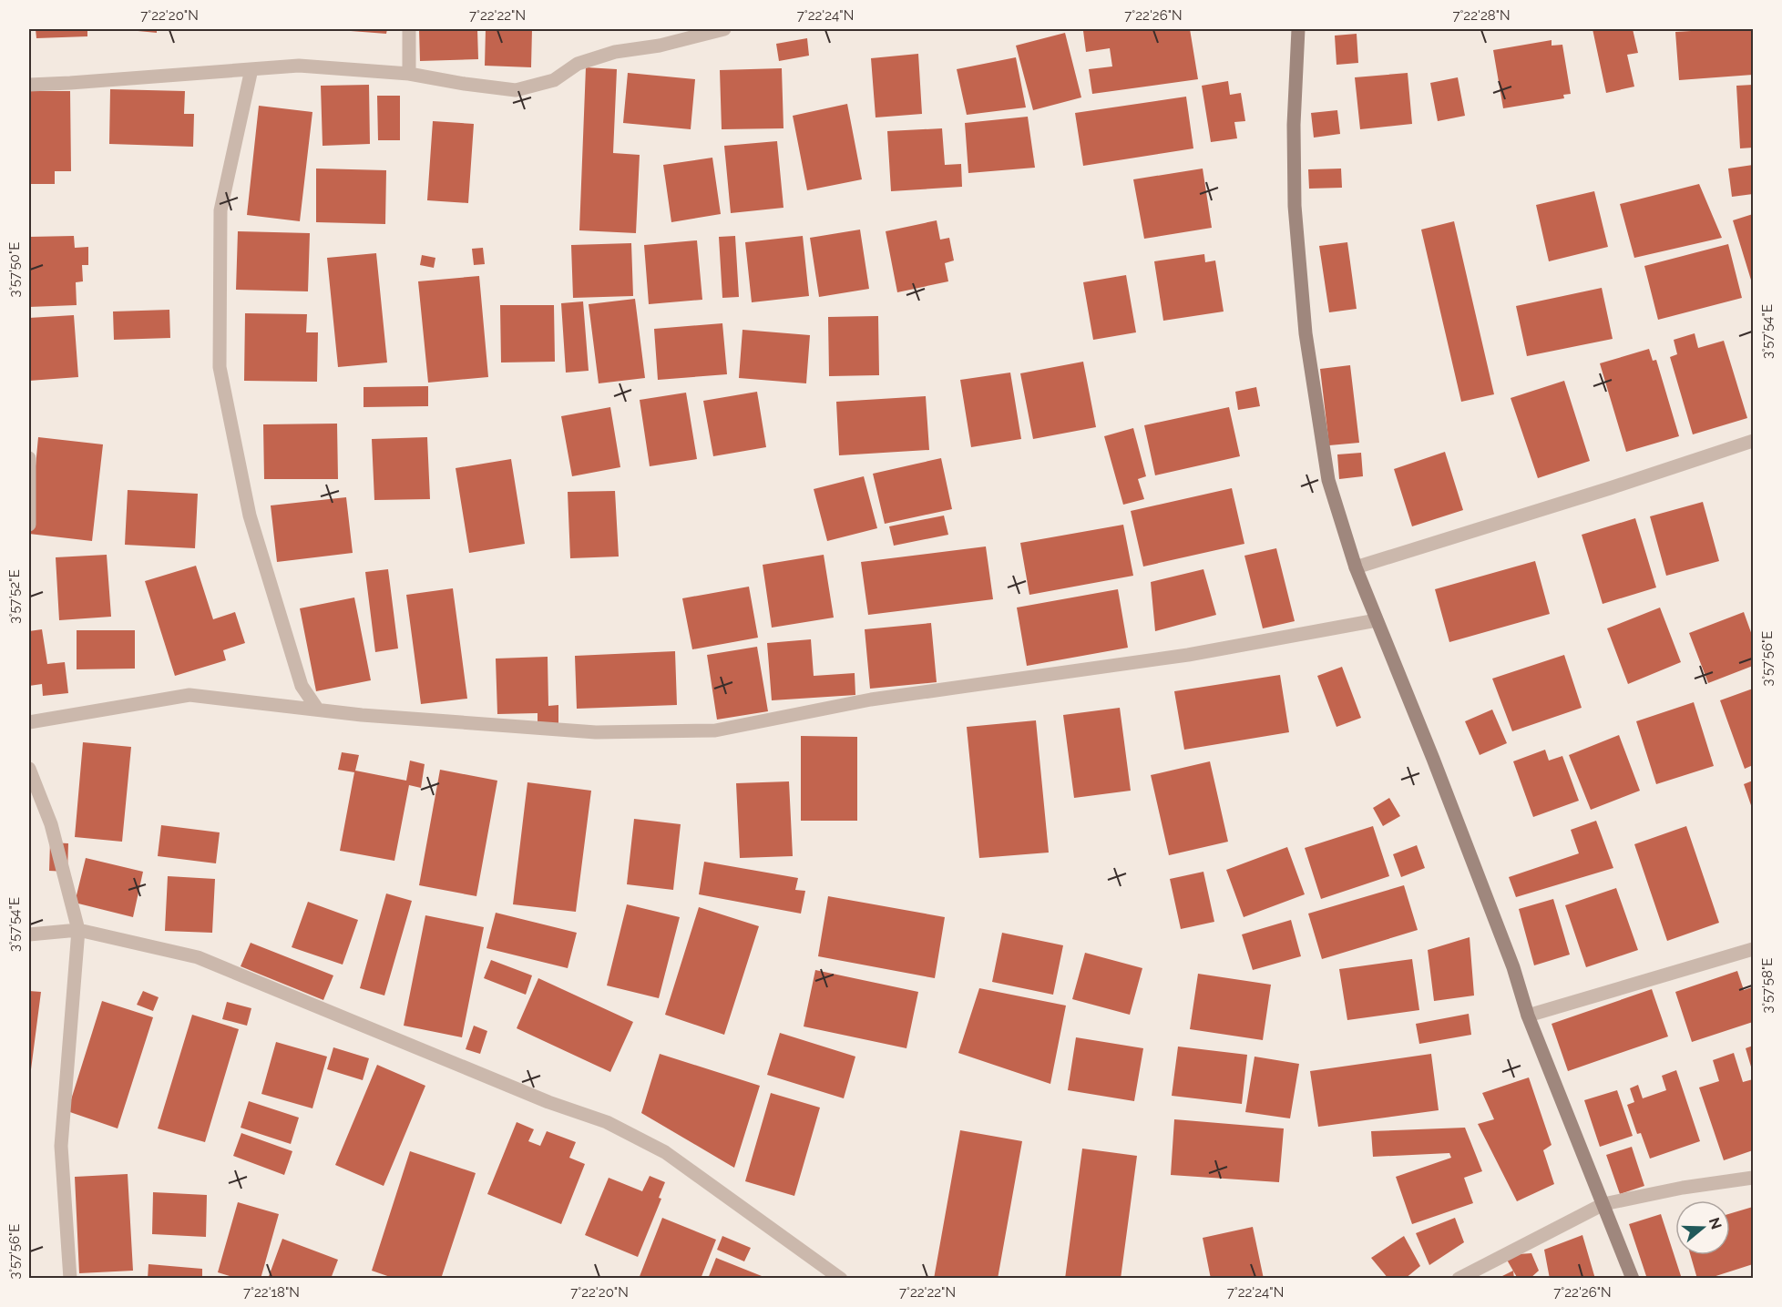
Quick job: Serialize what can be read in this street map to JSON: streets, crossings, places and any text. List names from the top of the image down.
{
  "north": "right",
  "coordinates": [
    "7°22'20\"N",
    "7°22'22\"N",
    "7°22'24\"N",
    "7°22'26\"N",
    "7°22'28\"N",
    "3°57'50\"E",
    "3°57'54\"E",
    "3°57'52\"E",
    "3°57'56\"E",
    "3°57'58\"E",
    "7°22'18\"N"
  ]
}
